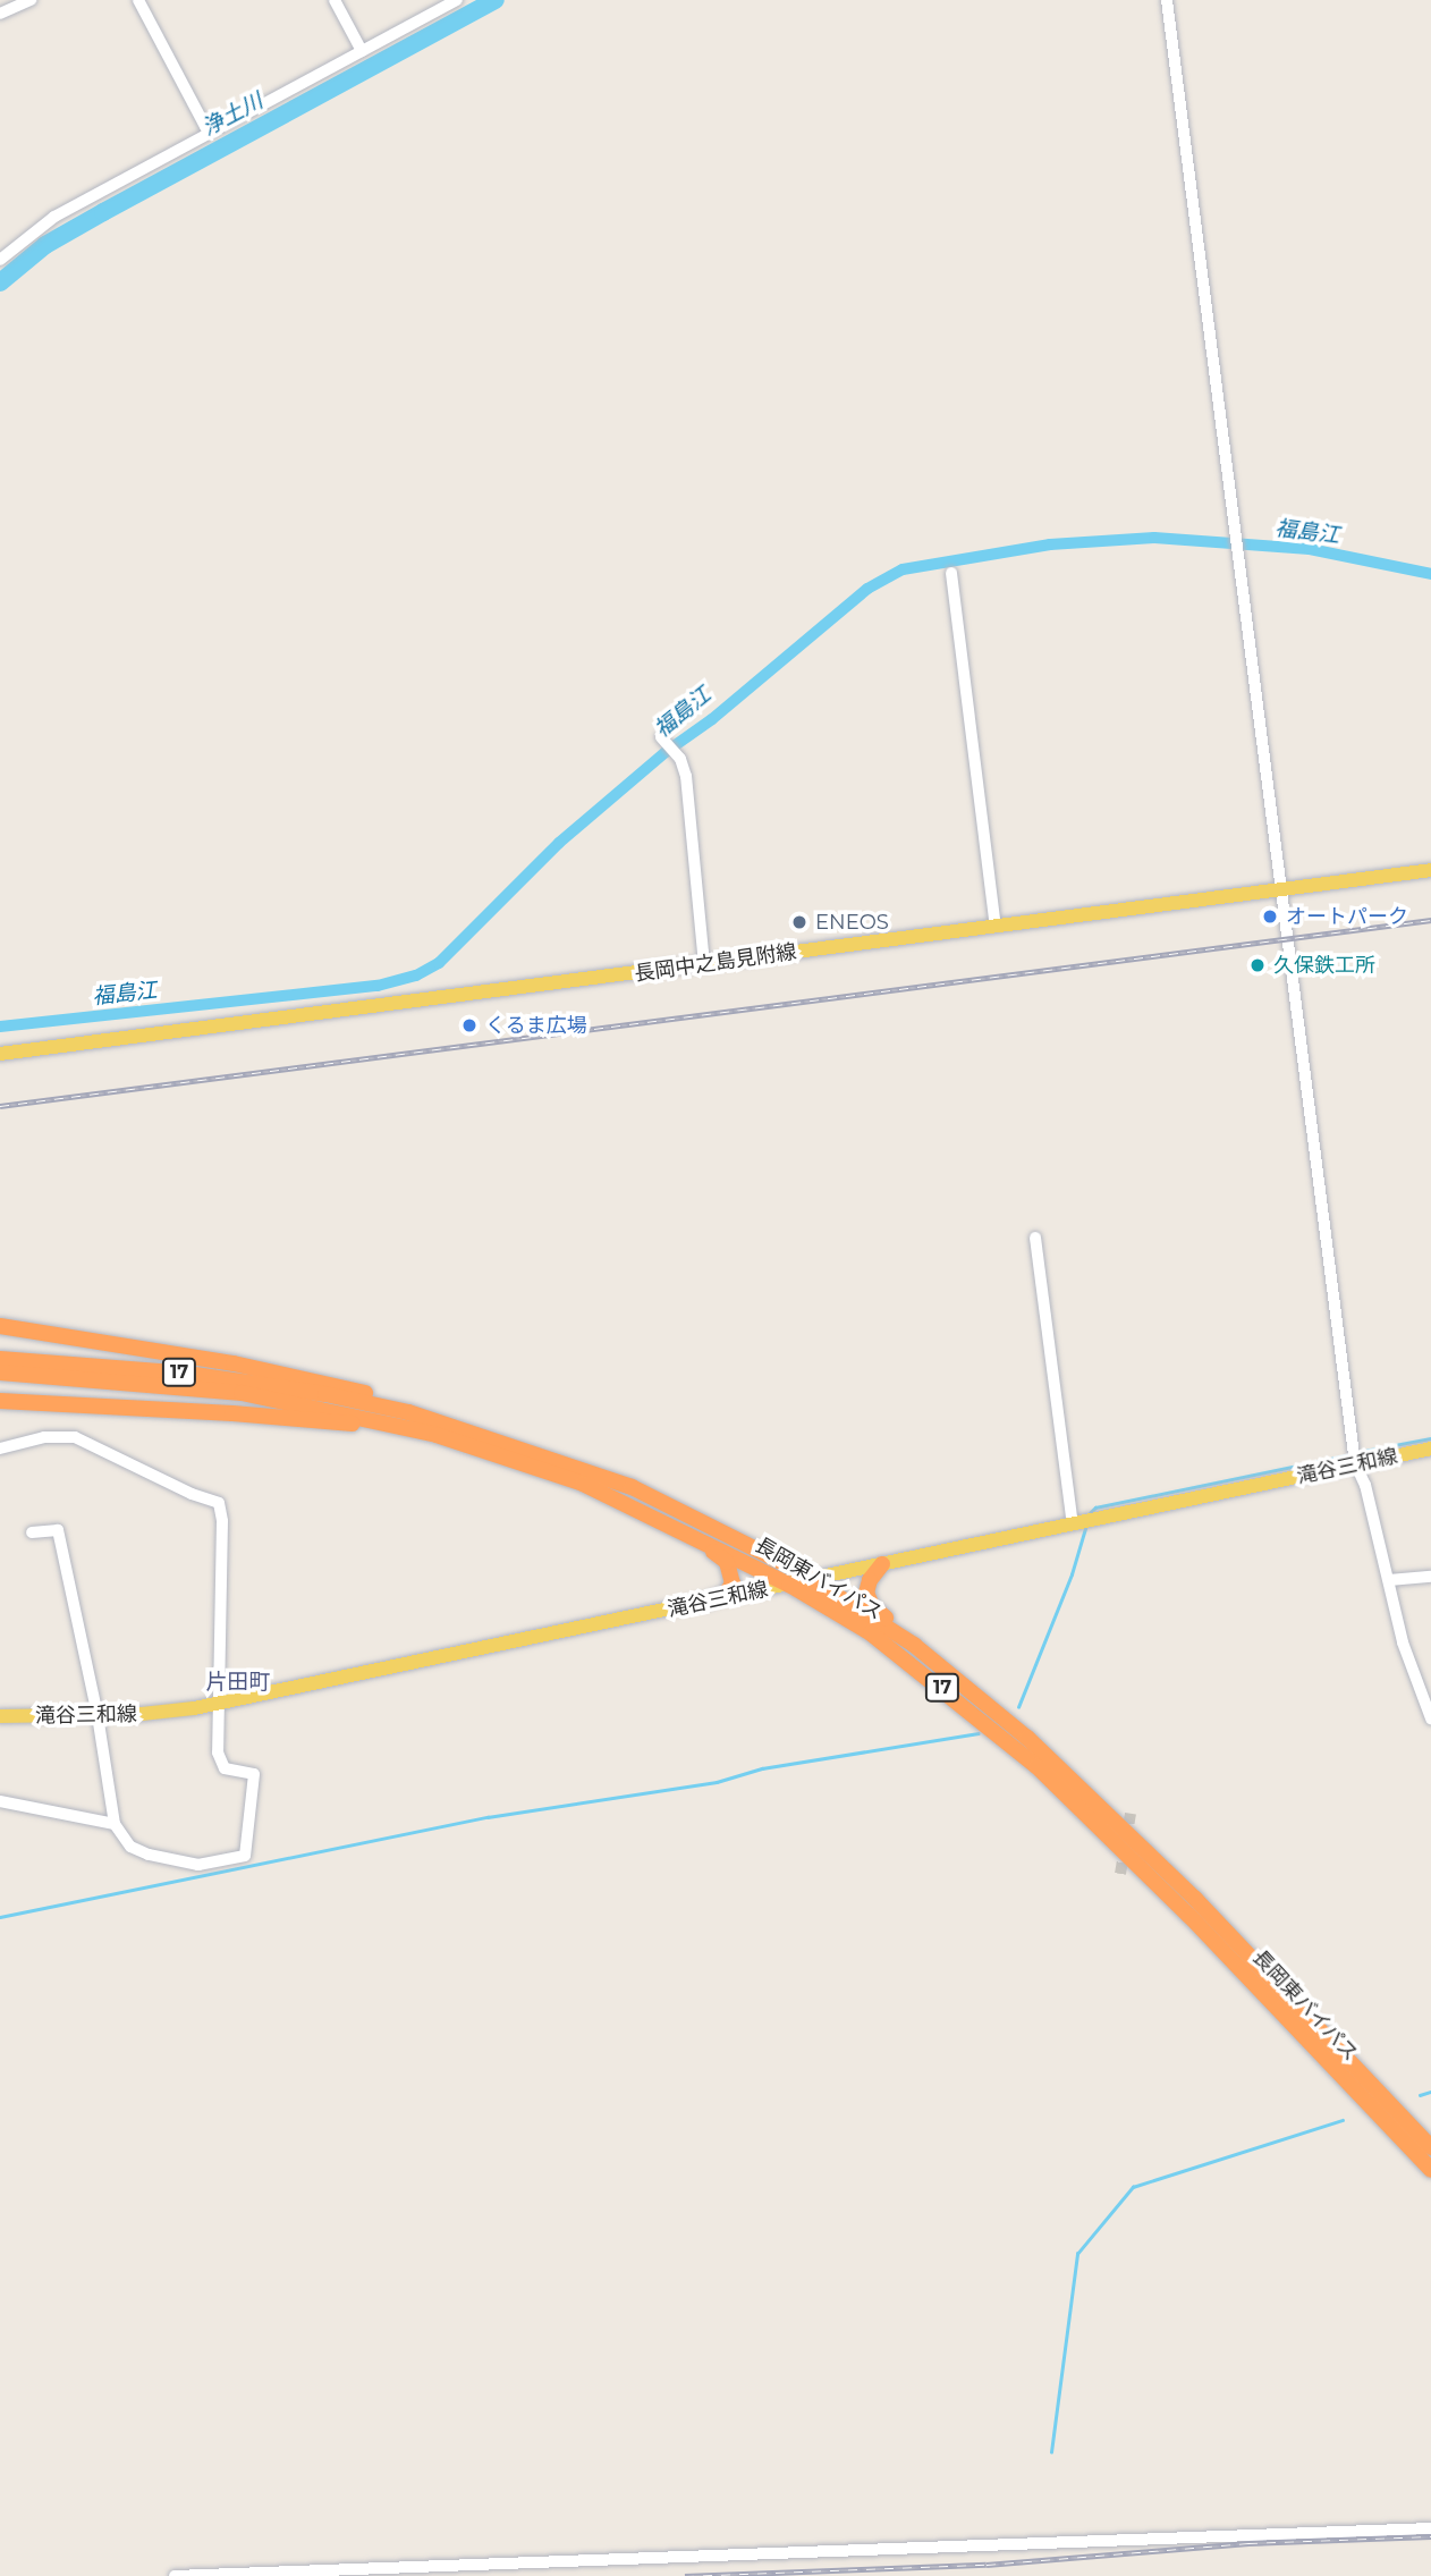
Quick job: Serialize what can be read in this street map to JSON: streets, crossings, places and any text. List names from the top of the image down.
{
  "streets": {
    "highway": ["17", "長岡東バイパス"],
    "main road": ["長岡中之島見附線", "滝谷三和線"]
  },
  "crossings": [
    ["17", "長岡東バイパス"],
    ["滝谷三和線", "長岡東バイパス"]
  ],
  "districts": ["片田町"],
  "water": ["浄土川", "福島江"],
  "places": [
    "オートパーク",
    "ENEOS",
    "久保鉄工所",
    "くるま広場"
  ]
}
